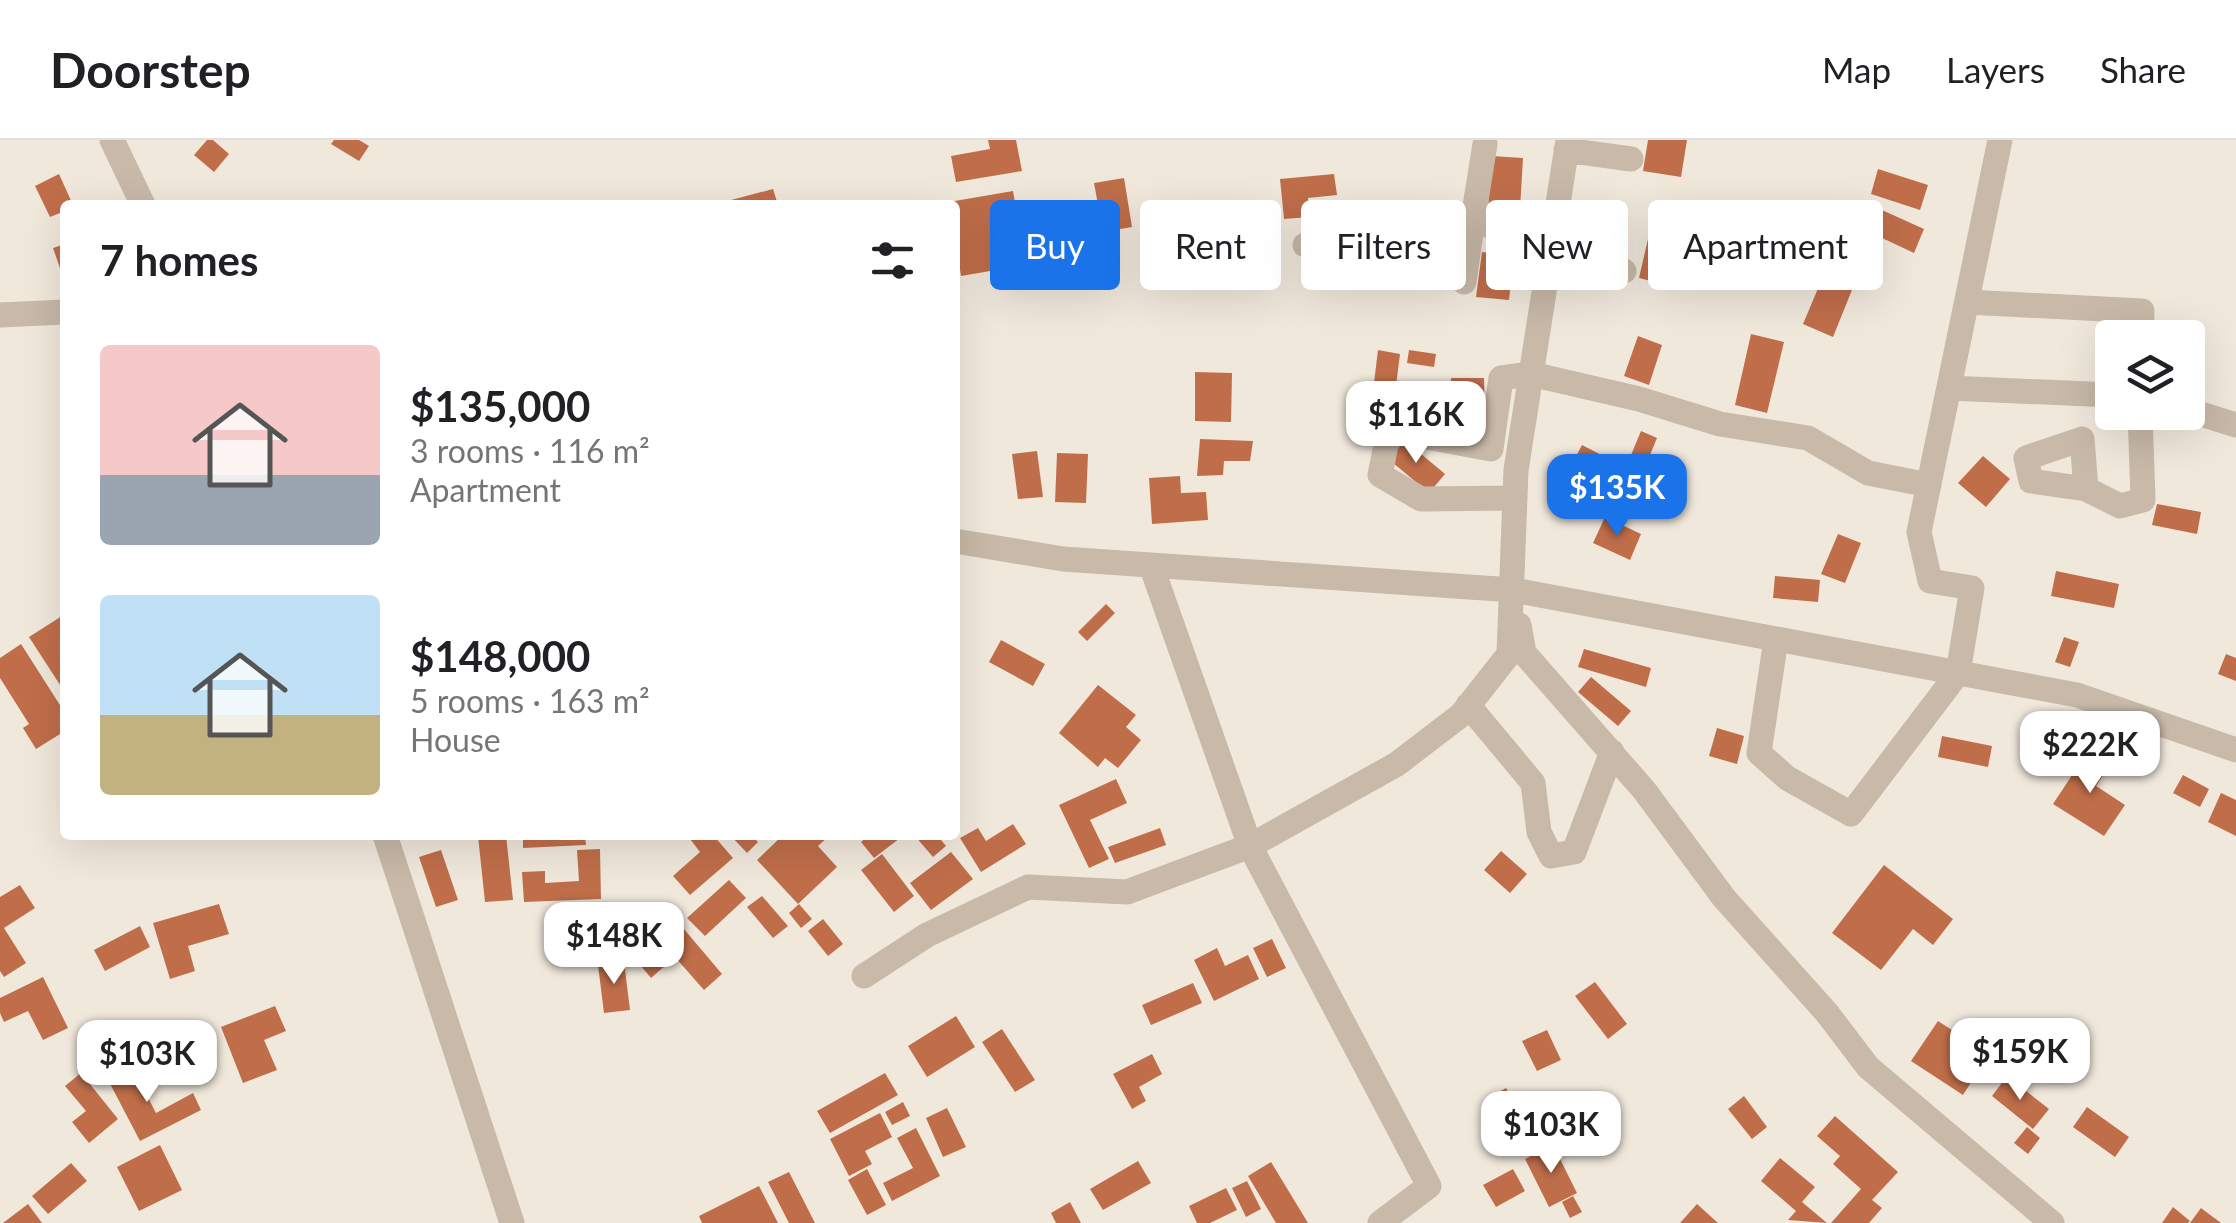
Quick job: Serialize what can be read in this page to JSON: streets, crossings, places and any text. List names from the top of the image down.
{
  "page": {
    "header": "Doorstep",
    "nav": ["Map", "Layers", "Share"],
    "chip": [
      "Buy",
      "Rent",
      "Filters",
      "New",
      "Apartment"
    ],
    "heading": "7 homes",
    "list": [
      {
        "name": "$135,000",
        "note": "3 rooms · 116 m² · Apartment"
      },
      {
        "name": "$148,000",
        "note": "5 rooms · 163 m² · House"
      }
    ],
    "price": [
      "$116K",
      "$135K",
      "$222K",
      "$148K",
      "$159K",
      "$103K",
      "$103K"
    ]
  }
}
